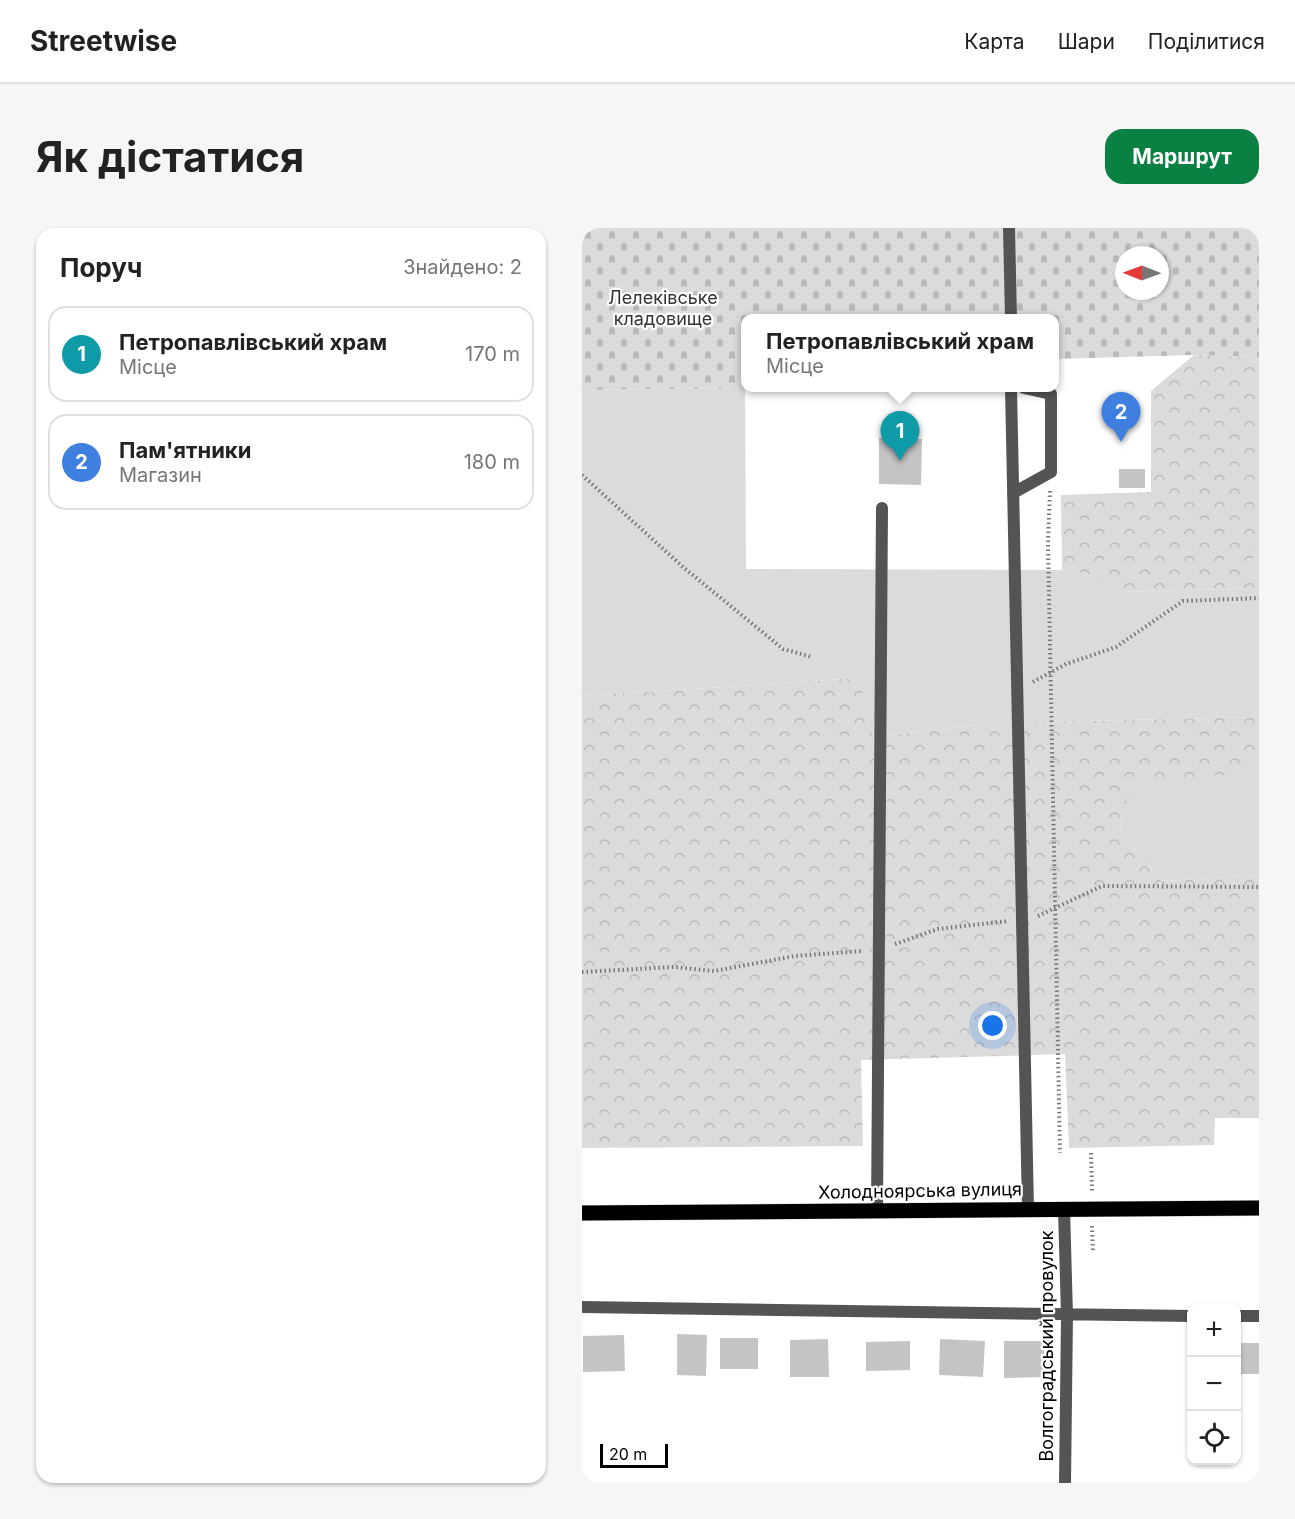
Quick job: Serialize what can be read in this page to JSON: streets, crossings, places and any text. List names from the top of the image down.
{
  "streets": {
    "main road": ["Холодноярська вулиця"],
    "street": ["Волгоградський провулок"]
  },
  "crossings": [
    ["Холодноярська вулиця", "Волгоградський провулок"]
  ],
  "parks": ["Лелеківське кладовище"],
  "scale_bar": "20 m",
  "north": "left",
  "page": {
    "header": "Streetwise",
    "nav": ["Карта", "Шари", "Поділитися"],
    "buttons": "Маршрут",
    "title": "Як дістатися",
    "heading": ["Поруч", "Знайдено: 2"],
    "list": [
      {
        "mark": "1",
        "name": "Петропавлівський храм",
        "note": "Місце",
        "value": "170 m"
      },
      {
        "mark": "2",
        "name": "Пам'ятники",
        "note": "Магазин",
        "value": "180 m"
      }
    ],
    "popup": ["Петропавлівський храм", "Місце"],
    "pins": ["2", "1"],
    "map_buttons": ["+", "−"],
    "scale": "20 m"
  }
}
